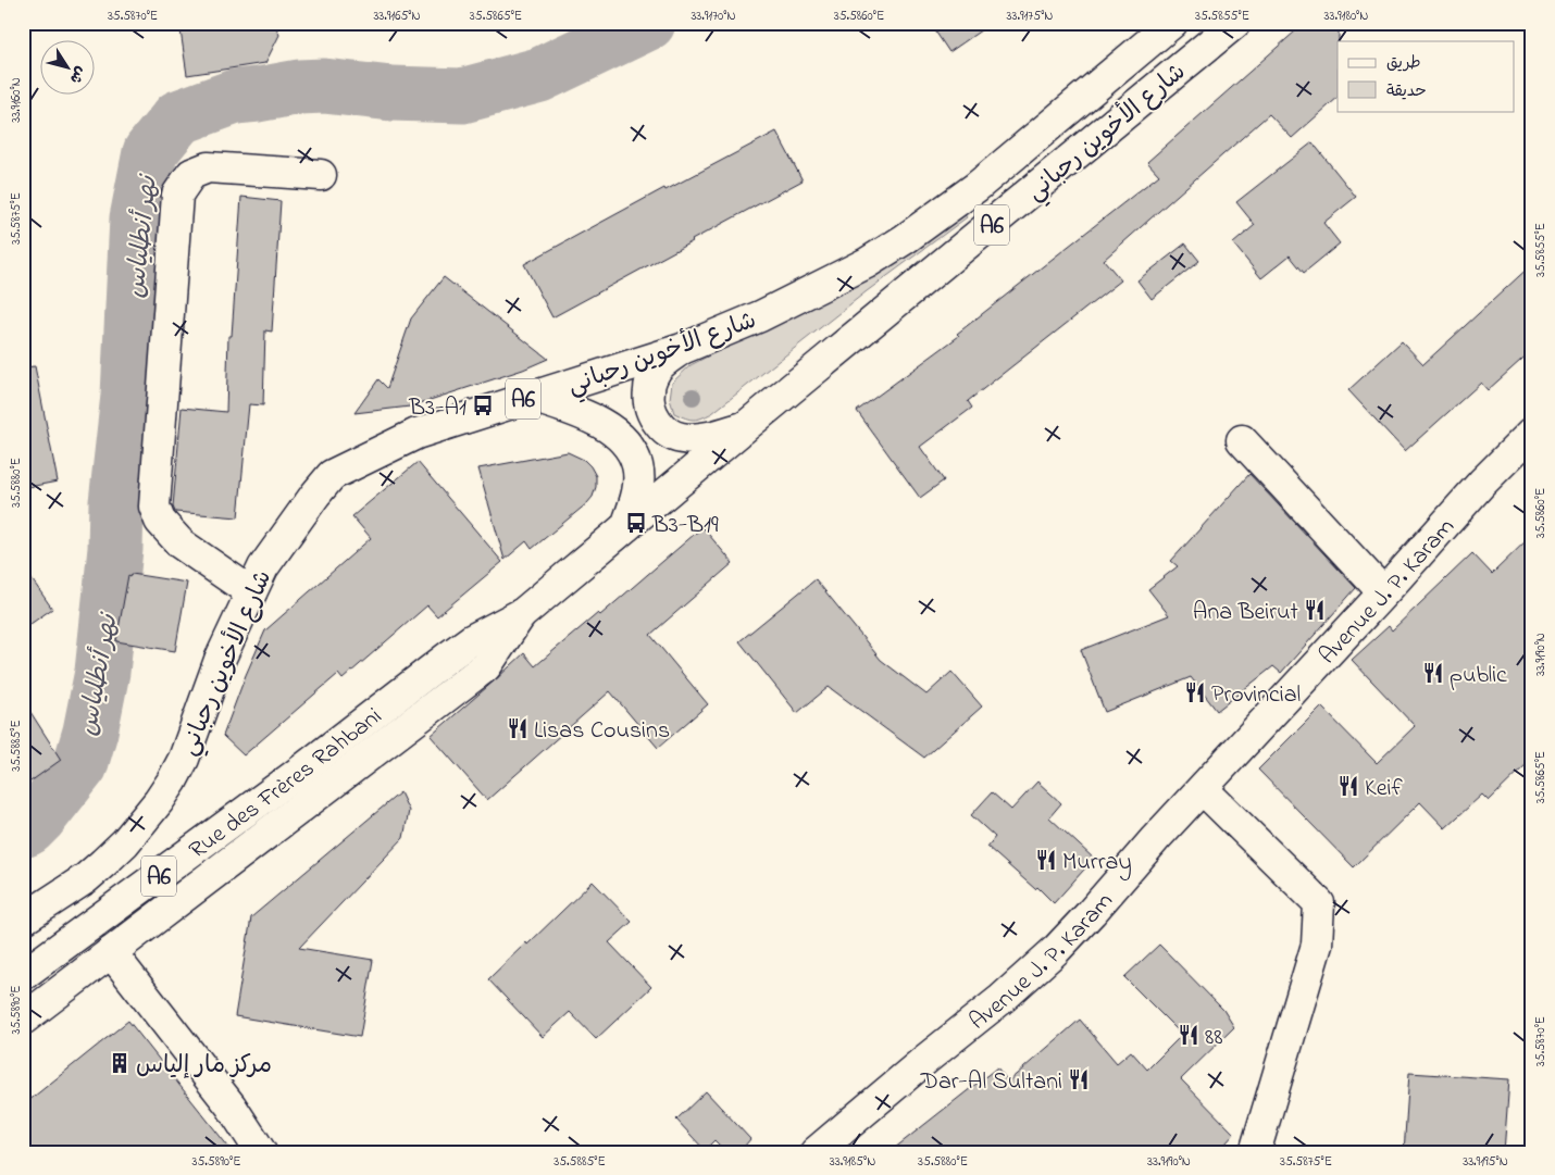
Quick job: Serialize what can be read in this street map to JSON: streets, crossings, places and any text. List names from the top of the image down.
{
  "streets": {
    "main road": [
      "شارع الأخوين رحباني",
      "A6",
      "Avenue J. P. Karam",
      "Rue des Frères Rahbani"
    ]
  },
  "crossings": [
    ["شارع الأخوين رحباني", "Rue des Frères Rahbani"]
  ],
  "water": ["نهر أنطلياس"],
  "places": {
    "bus stop": ["B3-A1", "B3-B19"],
    "restaurant": [
      "Ana Beirut",
      "public",
      "Provincial",
      "Lisas Cousins",
      "Keif",
      "Murray",
      "88",
      "Dar-Al Sultani"
    ],
    "building": ["مركز مار إلياس"]
  },
  "legend": ["طريق", "حديقة"],
  "north": "bottom right",
  "coordinates": [
    "35.5870°E",
    "33.9165°N",
    "35.5865°E",
    "33.9170°N",
    "35.5860°E",
    "33.9175°N",
    "35.5855°E",
    "33.9180°N",
    "33.9160°N",
    "35.5875°E",
    "35.5880°E",
    "33.9190°N",
    "35.5885°E",
    "35.5890°E",
    "33.9185°N",
    "33.9195°N"
  ]
}
